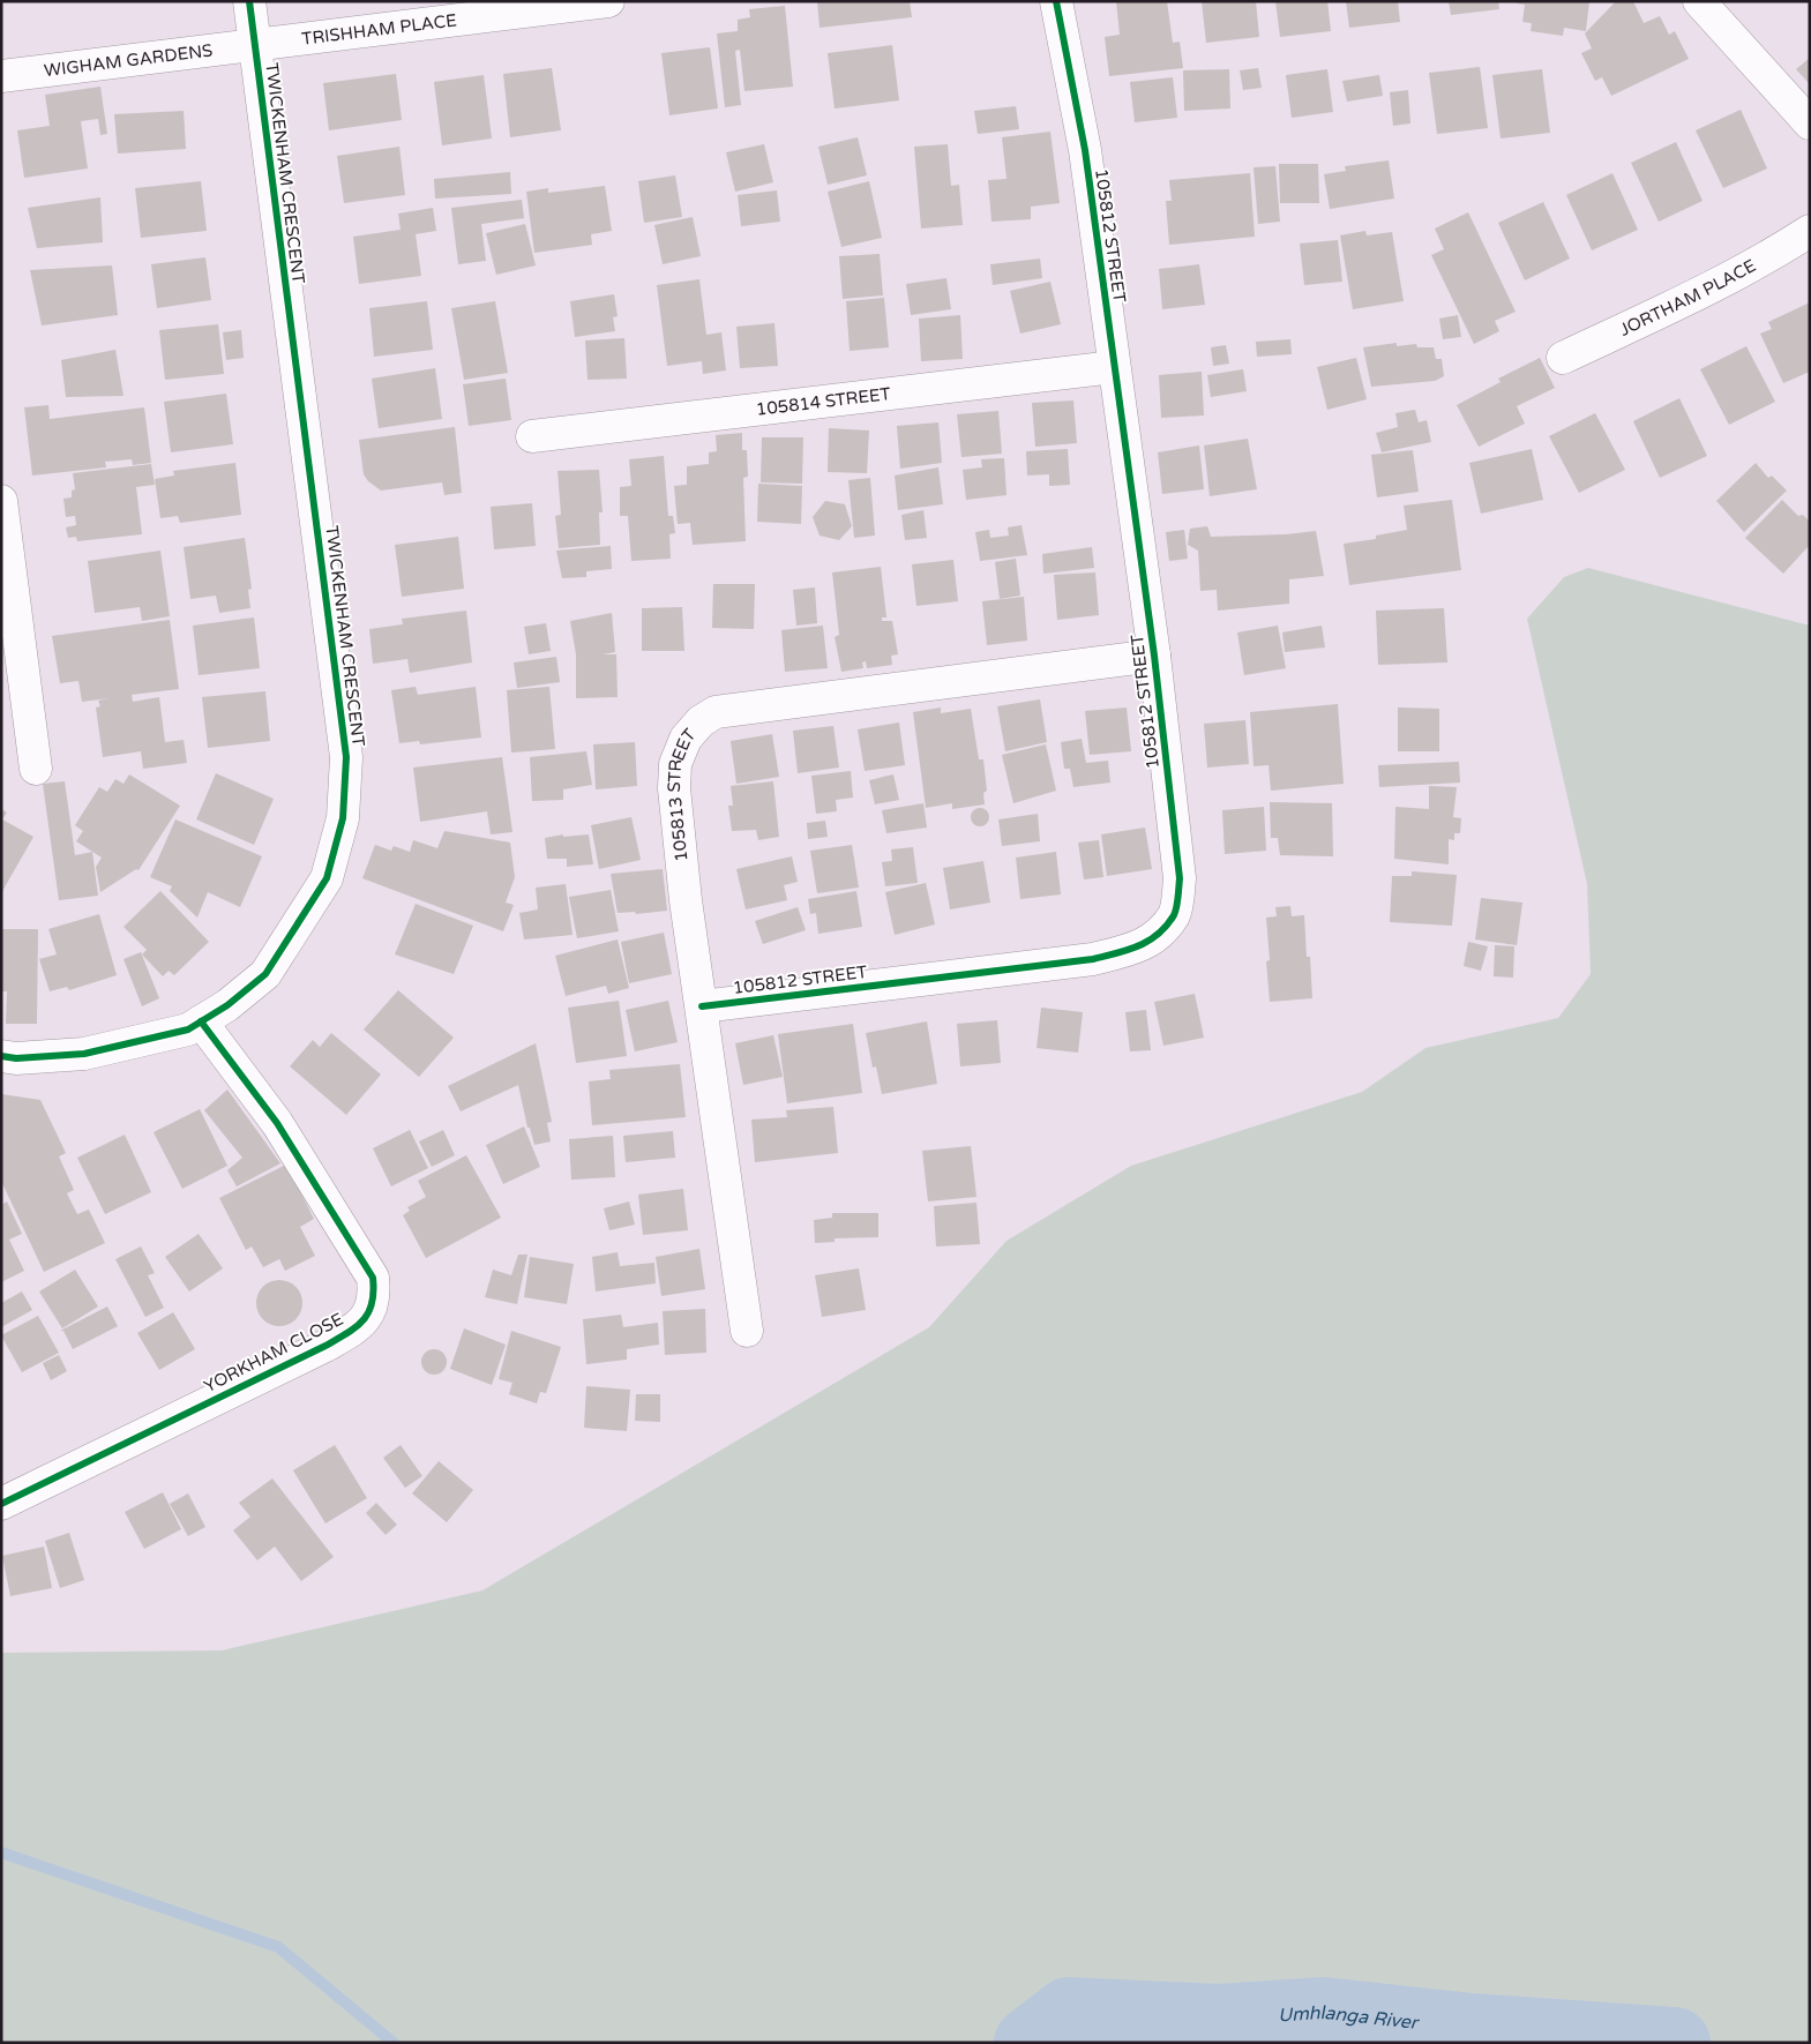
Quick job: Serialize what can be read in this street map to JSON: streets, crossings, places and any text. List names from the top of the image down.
{
  "streets": {
    "street": [
      "TRISHHAM PLACE",
      "WIGHAM GARDENS",
      "TWICKENHAM CRESCENT",
      "105812 STREET",
      "JORTHAM PLACE",
      "105814 STREET",
      "105813 STREET",
      "YORKHAM CLOSE"
    ]
  },
  "crossings": [
    ["TRISHHAM PLACE", "WIGHAM GARDENS"],
    ["TRISHHAM PLACE", "TWICKENHAM CRESCENT"],
    ["WIGHAM GARDENS", "TWICKENHAM CRESCENT"],
    ["TWICKENHAM CRESCENT", "YORKHAM CLOSE"],
    ["105812 STREET", "105814 STREET"],
    ["105812 STREET", "105813 STREET"]
  ],
  "water": ["Umhlanga River"]
}
